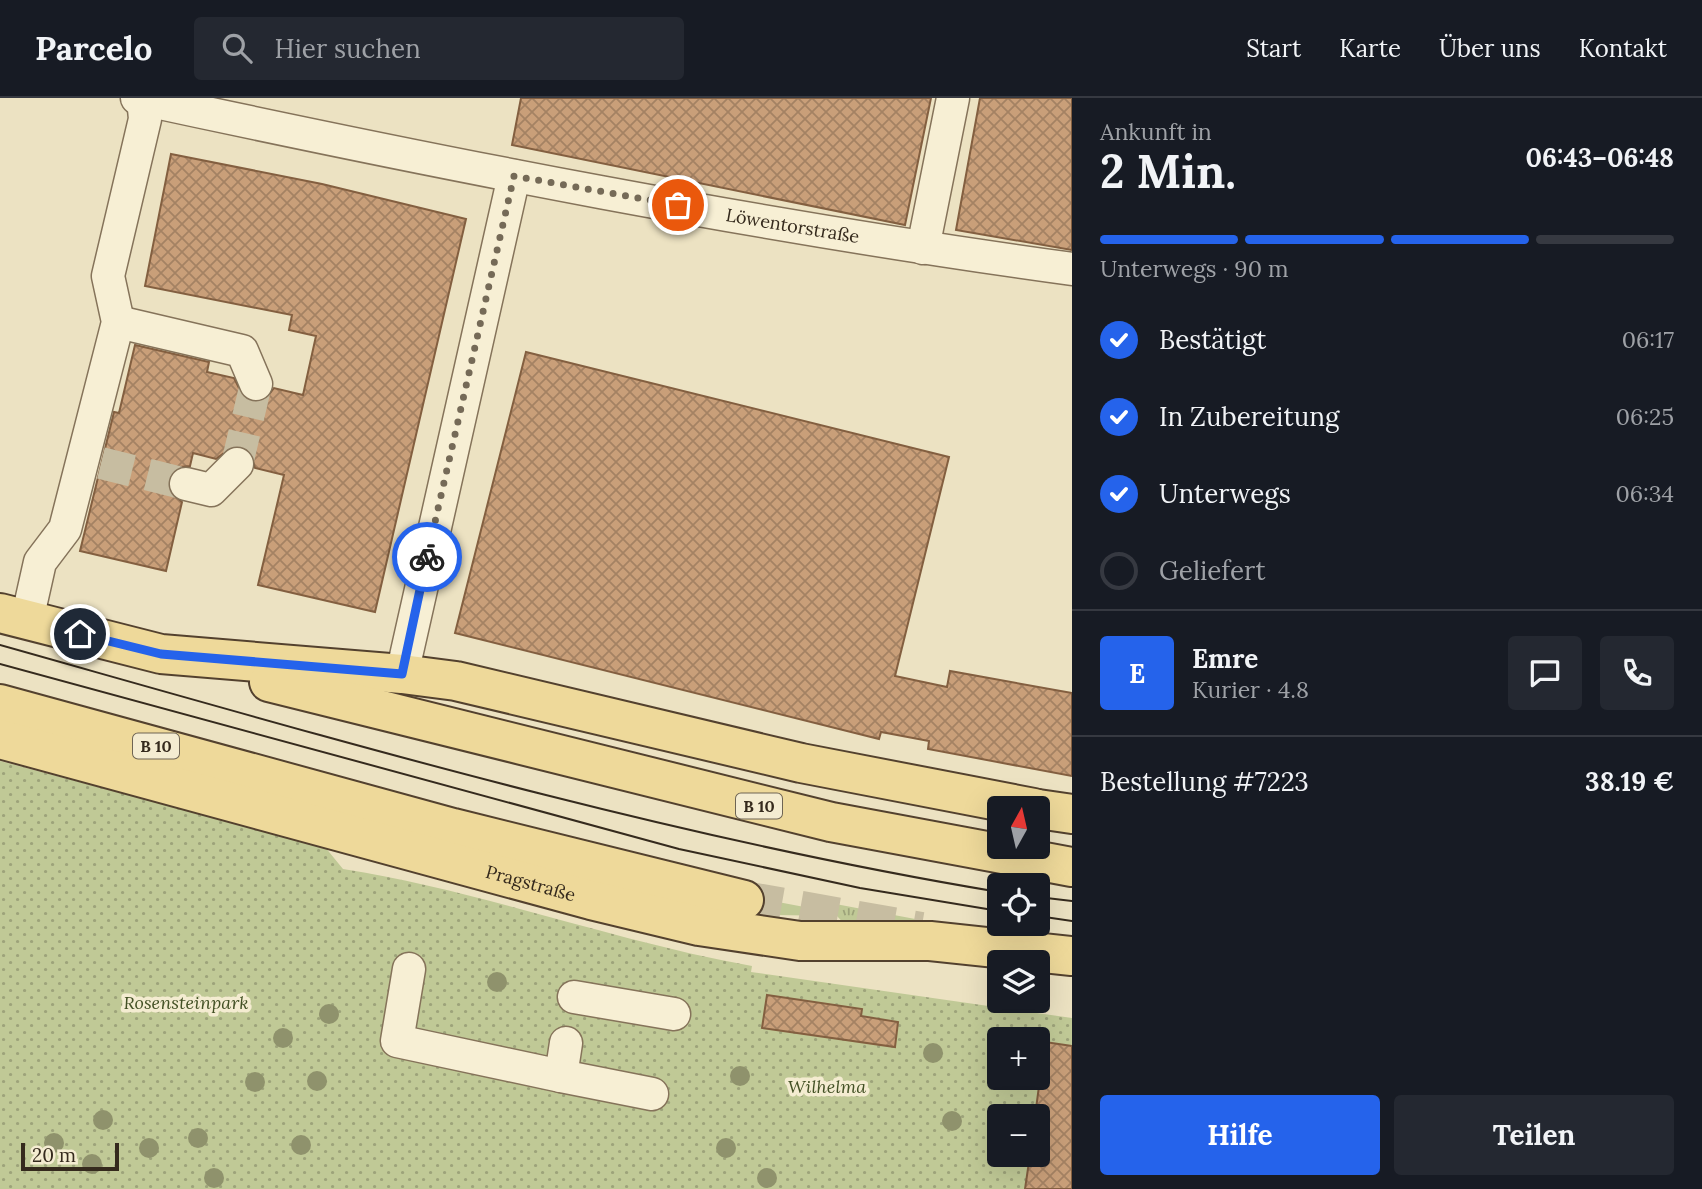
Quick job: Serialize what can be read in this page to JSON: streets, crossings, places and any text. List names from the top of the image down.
{
  "streets": {
    "main road": ["B 10", "Pragstraße"],
    "street": ["Löwentorstraße"]
  },
  "parks": ["Rosensteinpark", "Wilhelma"],
  "scale_bar": "20 m",
  "north": "top",
  "page": {
    "header": "Parcelo",
    "search": "Hier suchen",
    "nav": [
      "Start",
      "Karte",
      "Über uns",
      "Kontakt"
    ],
    "heading": ["2 Min.", "Ankunft in", "06:43–06:48"],
    "panel": [
      "Emre",
      "Kurier · 4.8",
      "Bestellung #7223",
      "38.19 €"
    ],
    "bar": "Unterwegs · 90 m",
    "list": [
      ["Bestätigt", "06:17"],
      ["In Zubereitung", "06:25"],
      ["Unterwegs", "06:34"],
      "Geliefert"
    ],
    "round": "E",
    "map_buttons": ["+", "−"],
    "buttons": ["Hilfe", "Teilen"],
    "scale": "20 m"
  }
}
